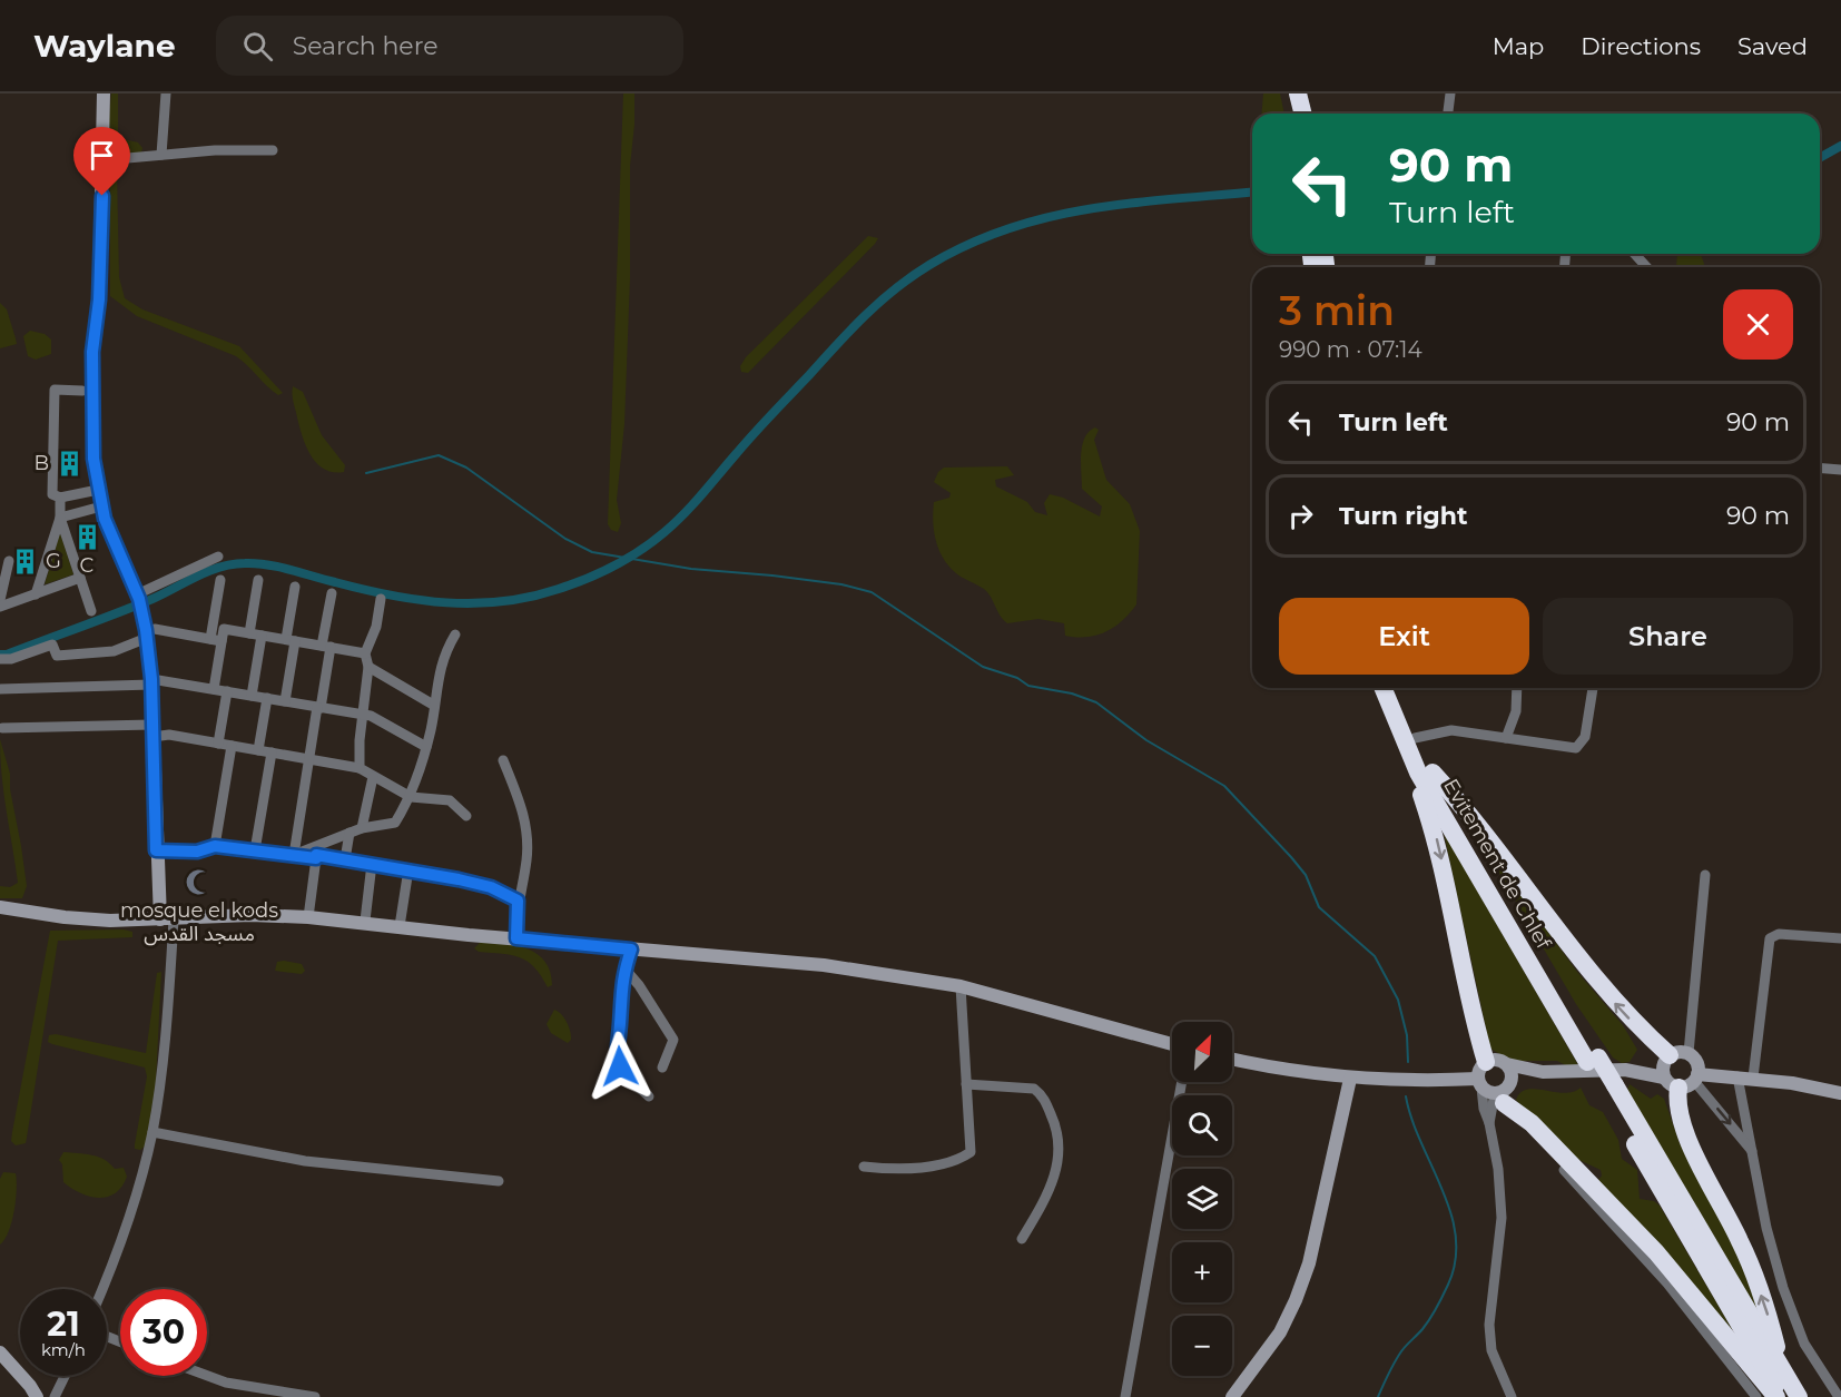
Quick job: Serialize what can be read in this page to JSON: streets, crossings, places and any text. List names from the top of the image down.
{
  "streets": {
    "highway": ["Evitement de Chlef"]
  },
  "places": {
    "building": ["B", "C", "G"],
    "mosque": ["mosque el kods مسجد القدس"]
  },
  "north": "top right",
  "page": {
    "header": "Waylane",
    "search": "Search here",
    "nav": ["Map", "Directions", "Saved"],
    "turn": ["90 m", "Turn left"],
    "heading": ["3 min", "990 m · 07:14"],
    "list": [
      {
        "name": "Turn left",
        "value": "90 m"
      },
      {
        "name": "Turn right",
        "value": "90 m"
      }
    ],
    "buttons": ["Exit", "Share"],
    "map_buttons": ["+", "−"],
    "speed": "21 km/h",
    "limit": "30"
  }
}
